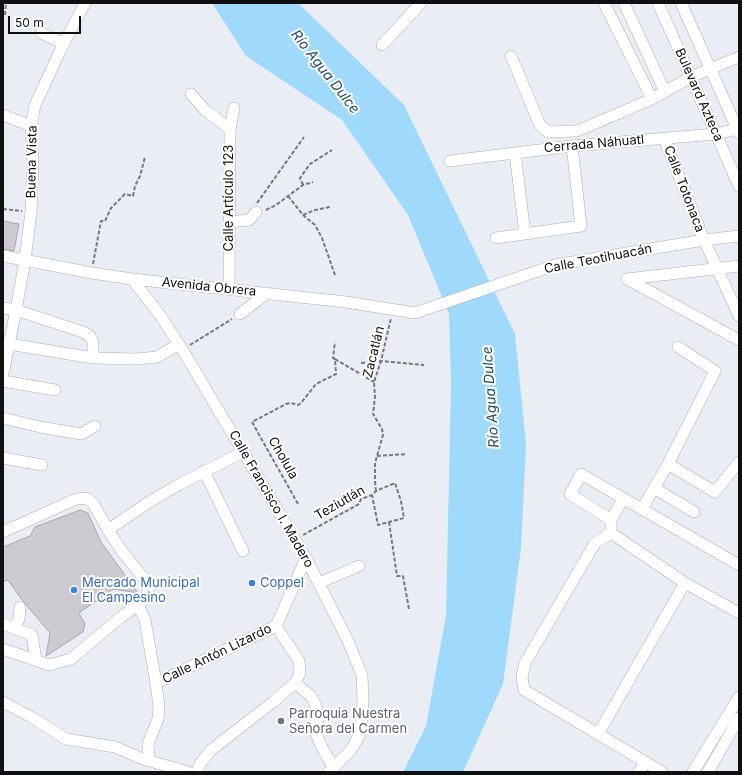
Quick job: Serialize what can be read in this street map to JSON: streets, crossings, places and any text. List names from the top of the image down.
{
  "streets": {
    "street": [
      "Bulevard Azteca",
      "Cerrada Náhuatl",
      "Buena Vista",
      "Calle Totonaca",
      "Calle Artículo 123",
      "Calle Teotihuacán",
      "Avenida Obrera",
      "Calle Francisco I. Madero",
      "Calle Antón Lizardo"
    ],
    "path": ["Zacatlán", "Cholula", "Teziutlán"]
  },
  "crossings": [
    ["Bulevard Azteca", "Cerrada Náhuatl"],
    ["Cerrada Náhuatl", "Calle Totonaca"],
    ["Buena Vista", "Avenida Obrera"],
    ["Calle Totonaca", "Calle Teotihuacán"],
    ["Calle Artículo 123", "Avenida Obrera"],
    ["Calle Teotihuacán", "Avenida Obrera"],
    ["Avenida Obrera", "Zacatlán"],
    ["Avenida Obrera", "Calle Francisco I. Madero"],
    ["Zacatlán", "Teziutlán"],
    ["Calle Francisco I. Madero", "Teziutlán"],
    ["Calle Francisco I. Madero", "Calle Antón Lizardo"]
  ],
  "water": ["Río Agua Dulce"],
  "places": ["Coppel", "Mercado Municipal El Campesino", "Parroquia Nuestra Señora del Carmen"],
  "scale_bar": "50 m"
}
